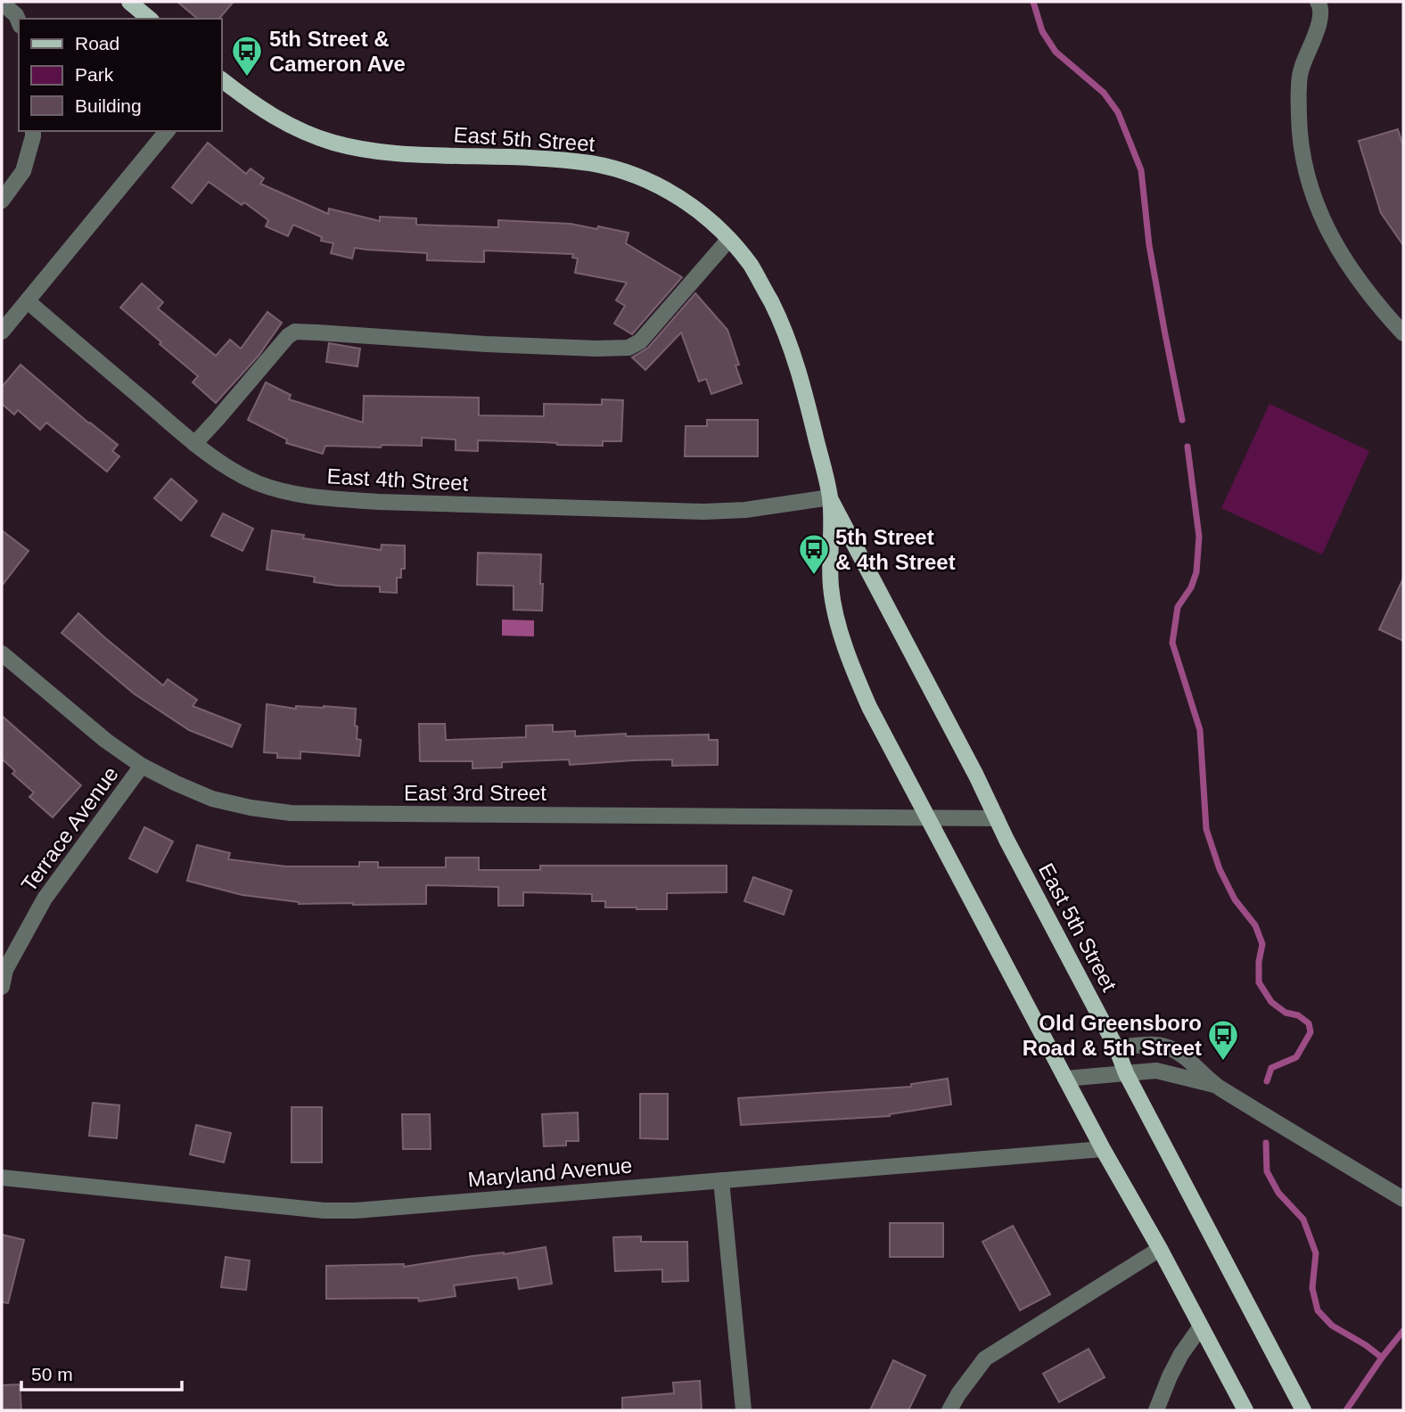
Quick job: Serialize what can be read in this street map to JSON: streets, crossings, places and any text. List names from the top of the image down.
{
  "streets": {
    "main road": ["East 5th Street"],
    "street": [
      "East 4th Street",
      "East 3rd Street",
      "Terrace Avenue",
      "Maryland Avenue"
    ]
  },
  "crossings": [
    ["East 5th Street", "East 4th Street"],
    ["East 5th Street", "East 3rd Street"],
    ["East 5th Street", "Maryland Avenue"],
    ["East 3rd Street", "Terrace Avenue"]
  ],
  "places": {
    "bus stop": ["5th Street & Cameron Ave", "5th Street & 4th Street", "Old Greensboro Road & 5th Street"]
  },
  "legend": ["Road", "Park", "Building"],
  "scale_bar": "50 m"
}
